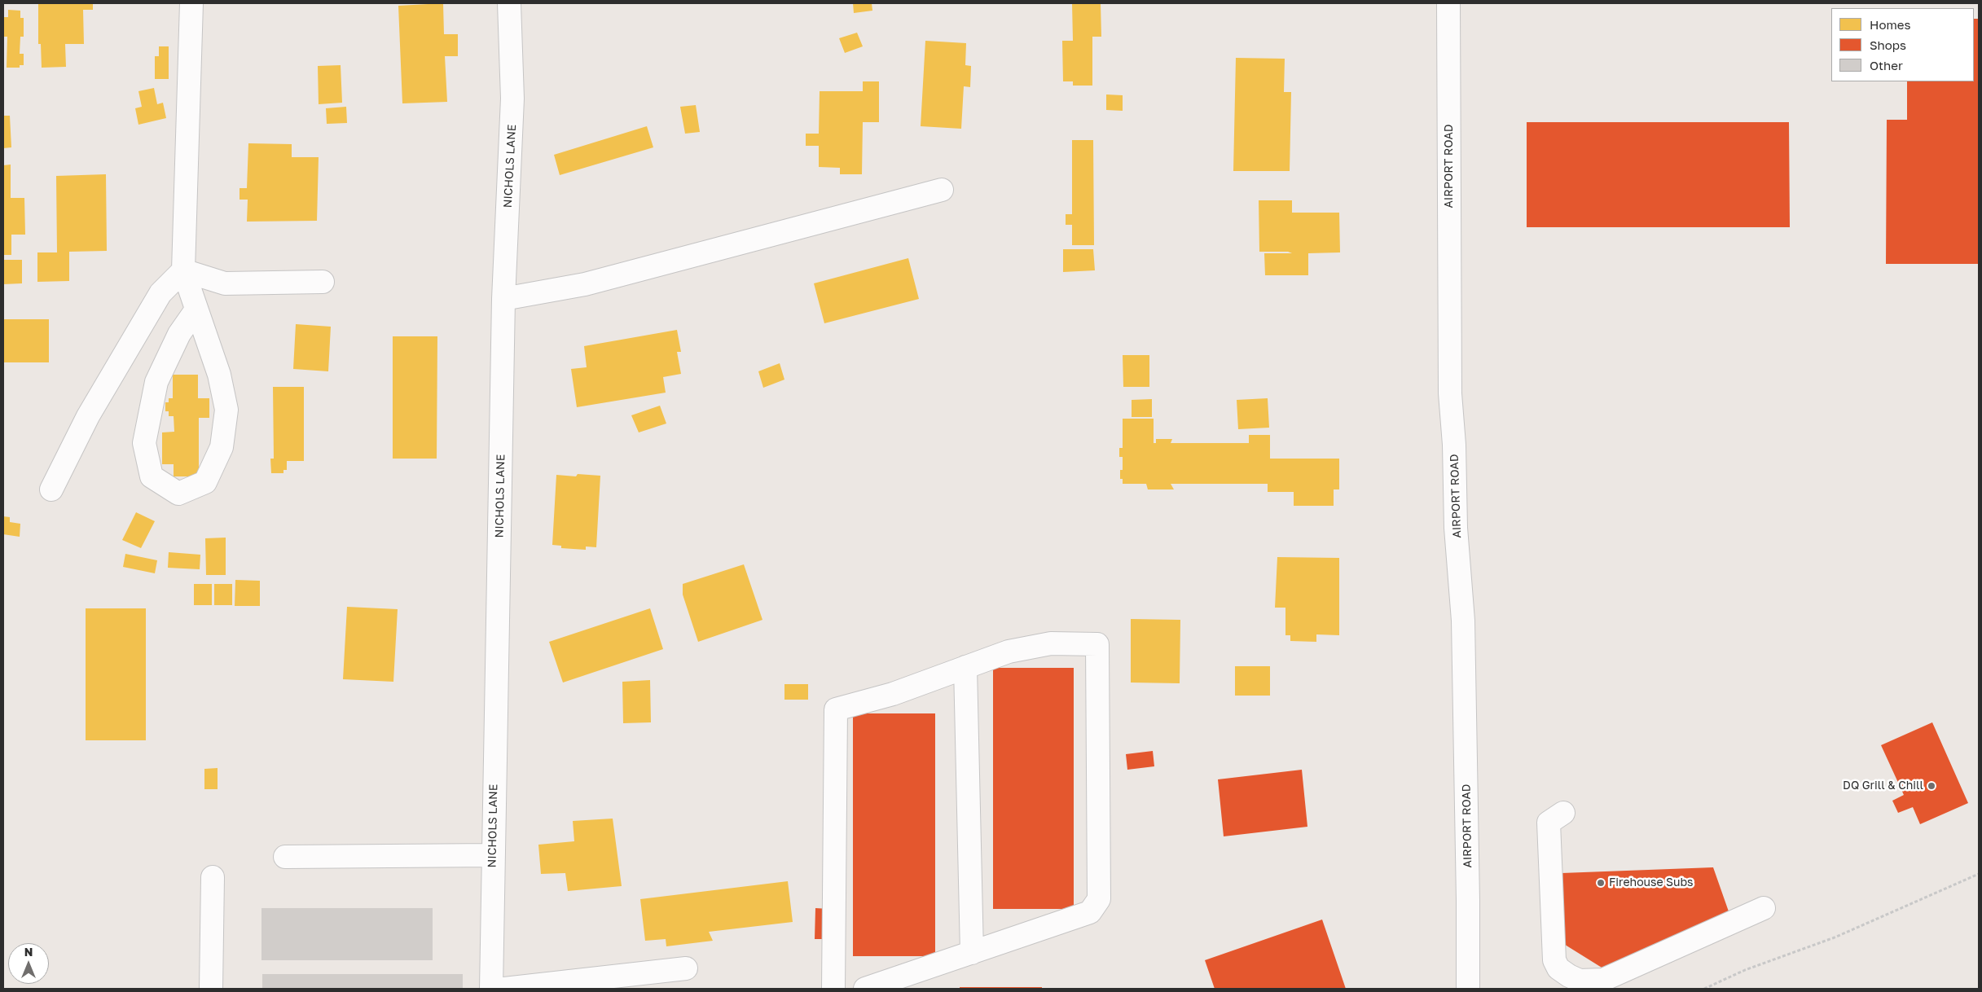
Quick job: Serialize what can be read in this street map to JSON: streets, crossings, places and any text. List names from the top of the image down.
{
  "streets": {
    "street": ["NICHOLS LANE", "AIRPORT ROAD"]
  },
  "places": ["DQ Grill & Chill", "Firehouse Subs"],
  "legend": ["Homes", "Shops", "Other"],
  "north": "top"
}
